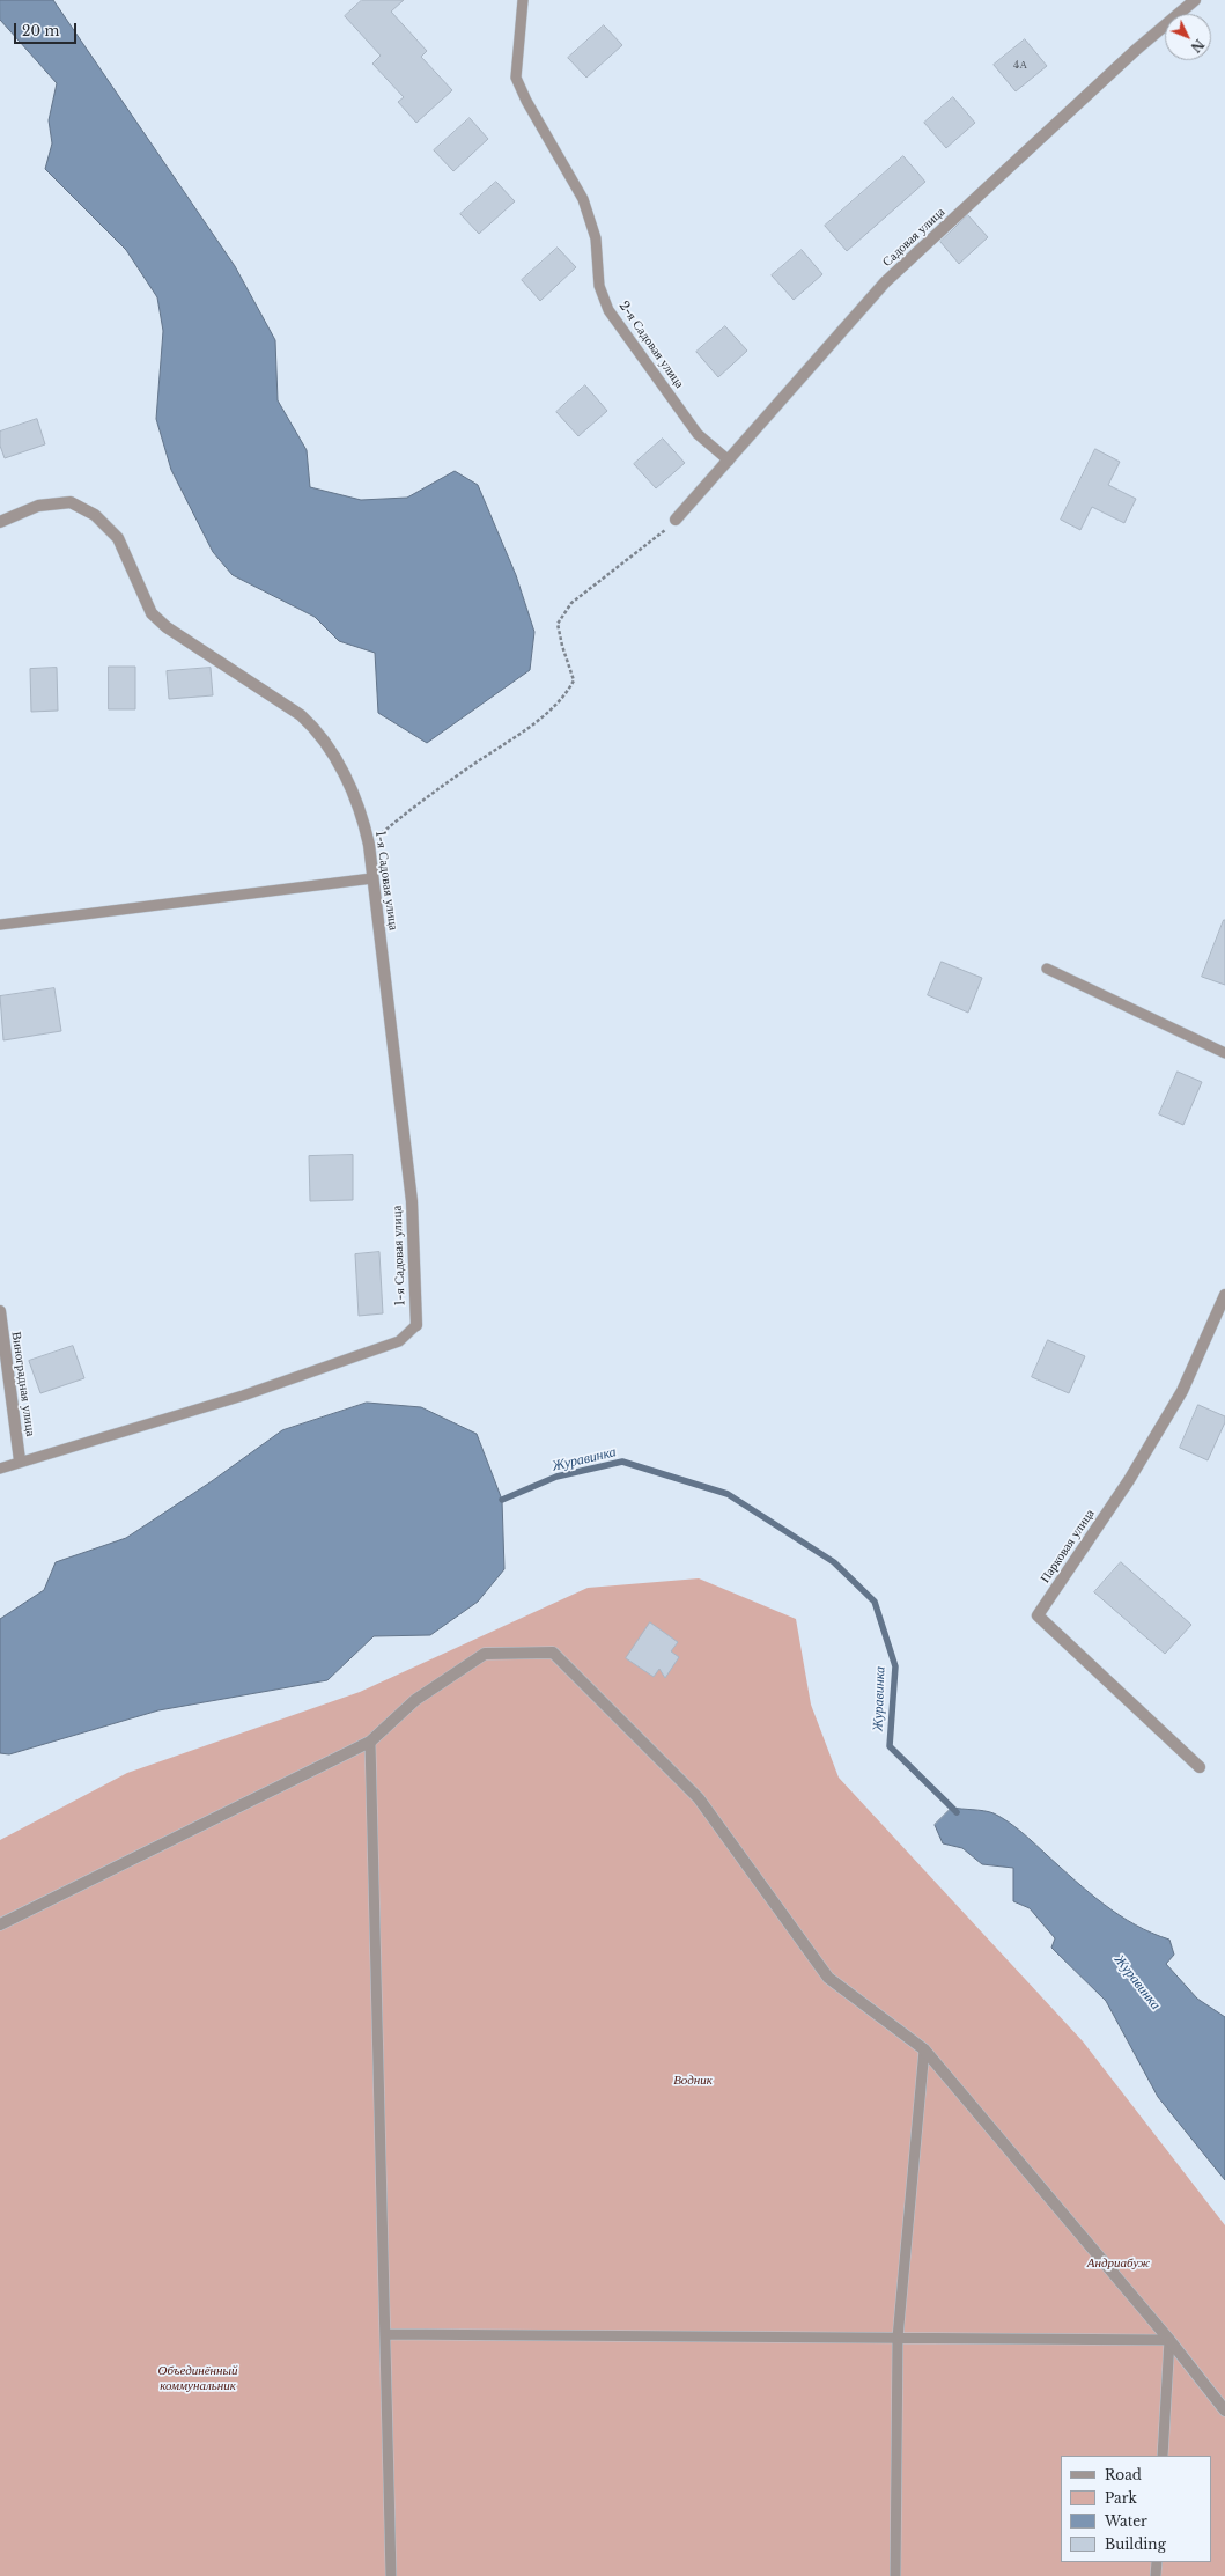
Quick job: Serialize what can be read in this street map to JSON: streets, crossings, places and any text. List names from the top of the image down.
{
  "streets": {
    "street": [
      "Садовая улица",
      "1-я Садовая улица",
      "Виноградная улица",
      "Парковая улица"
    ],
    "lane": ["2-я Садовая улица"]
  },
  "crossings": [
    ["Садовая улица", "2-я Садовая улица"]
  ],
  "water": ["Журавинка"],
  "parks": ["Водник", "Андриабуж", "Объединённый коммунальник"],
  "house_numbers": ["4А"],
  "legend": [
    "Road",
    "Park",
    "Water",
    "Building"
  ],
  "scale_bar": "20 m",
  "north": "bottom right"
}
